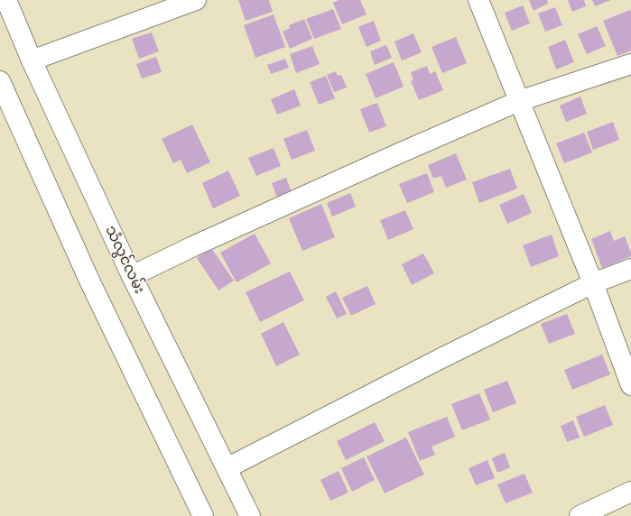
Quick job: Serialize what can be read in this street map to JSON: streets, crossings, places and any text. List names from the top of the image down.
{
  "streets": {
    "street": ["သံလွင်လမ်း"]
  }
}
